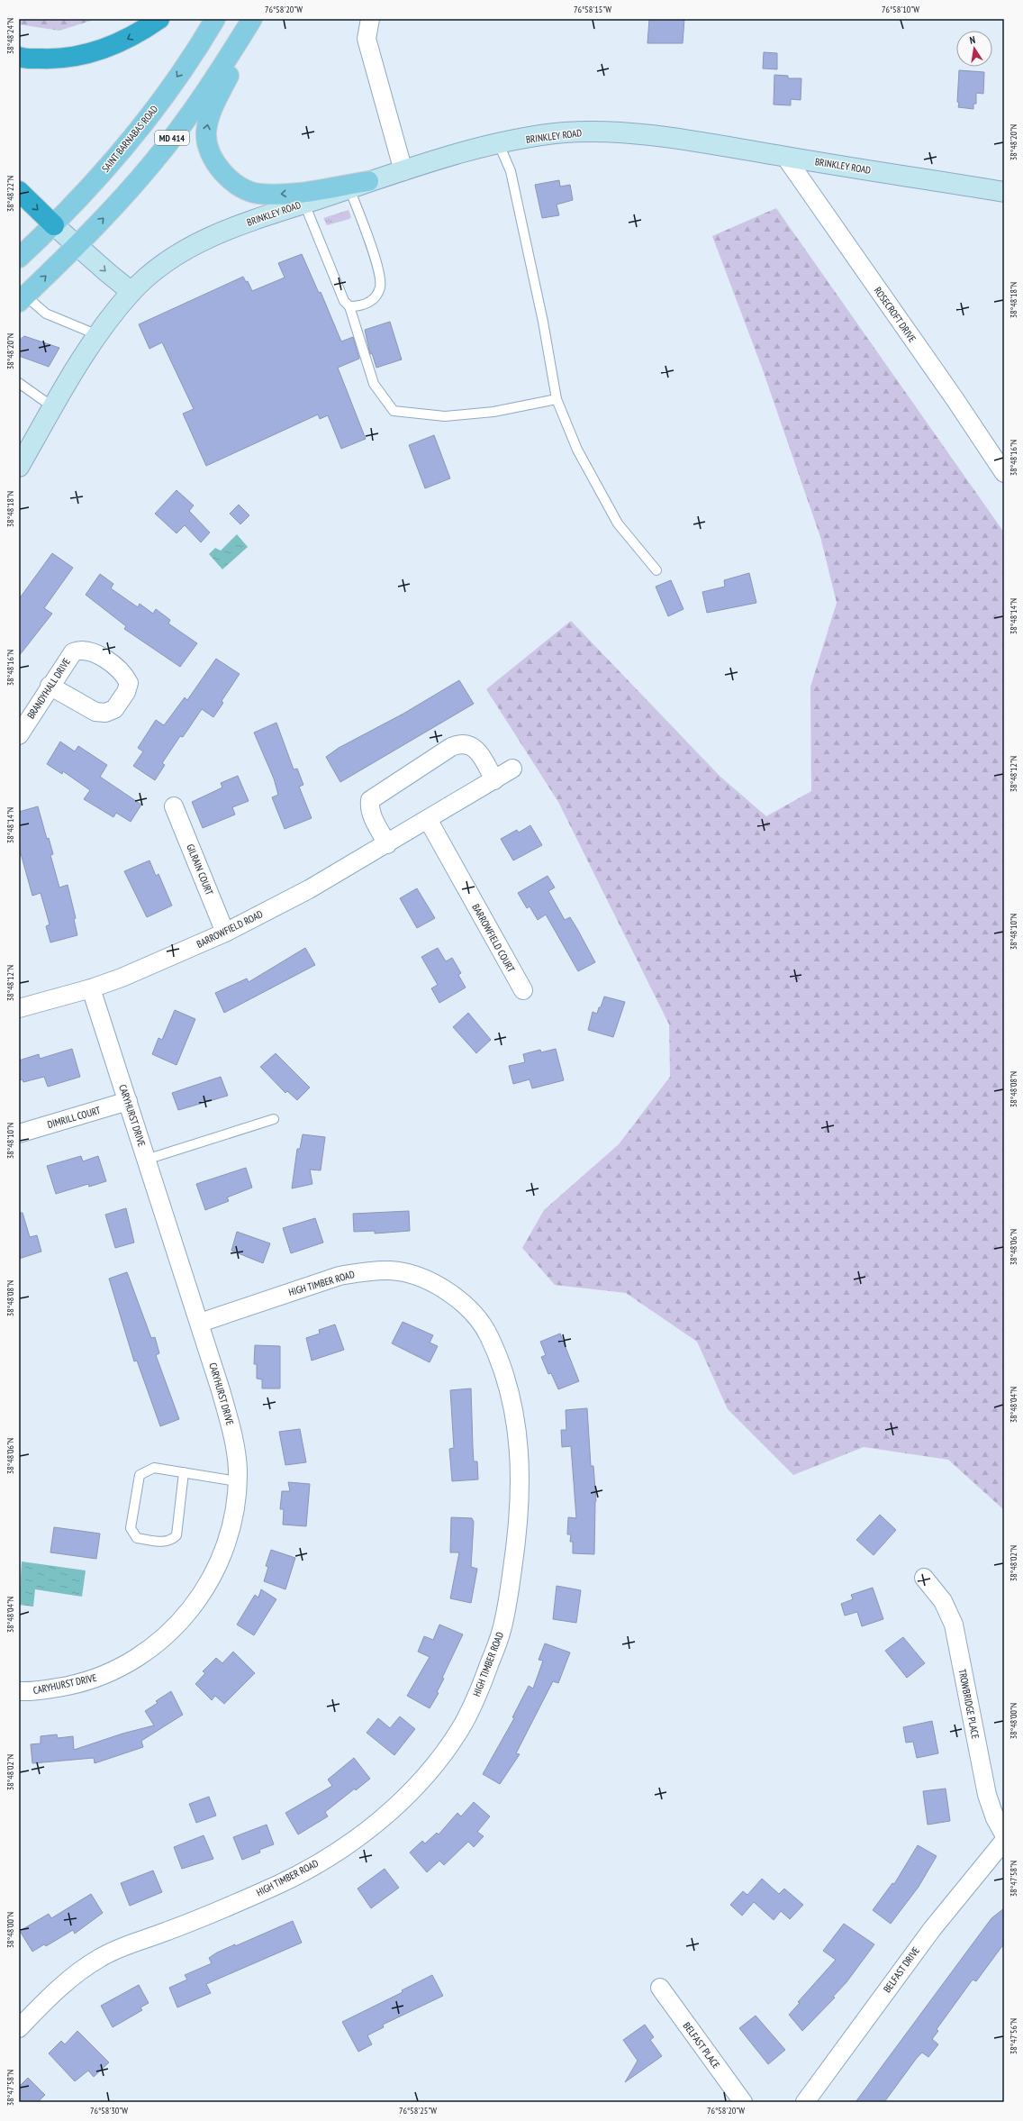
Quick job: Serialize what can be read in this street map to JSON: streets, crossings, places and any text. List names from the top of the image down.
{
  "streets": {
    "main road": ["BRINKLEY ROAD", "MD 414", "SAINT BARNABAS ROAD"],
    "street": [
      "ROSECROFT DRIVE",
      "BRANDYHALL DRIVE",
      "GILRAIN COURT",
      "BARROWFIELD ROAD",
      "BARROWFIELD COURT",
      "CARYHURST DRIVE",
      "DIMRILL COURT",
      "HIGH TIMBER ROAD",
      "TROWBRIDGE PLACE",
      "BELFAST DRIVE",
      "BELFAST PLACE"
    ]
  },
  "crossings": [
    ["BRINKLEY ROAD", "ROSECROFT DRIVE"],
    ["MD 414", "SAINT BARNABAS ROAD"],
    ["GILRAIN COURT", "BARROWFIELD ROAD"],
    ["BARROWFIELD ROAD", "BARROWFIELD COURT"],
    ["BARROWFIELD ROAD", "CARYHURST DRIVE"],
    ["CARYHURST DRIVE", "DIMRILL COURT"],
    ["CARYHURST DRIVE", "HIGH TIMBER ROAD"]
  ],
  "north": "top",
  "coordinates": [
    "76°58'20\"W",
    "76°58'15\"W",
    "76°58'10\"W",
    "38°48'24\"N",
    "38°48'20\"N",
    "38°48'22\"N",
    "38°48'18\"N",
    "38°48'16\"N",
    "38°48'14\"N",
    "38°48'12\"N",
    "38°48'10\"N",
    "38°48'08\"N",
    "38°48'06\"N",
    "38°48'04\"N",
    "38°48'02\"N",
    "38°48'00\"N",
    "38°47'58\"N",
    "38°47'56\"N",
    "76°58'30\"W",
    "76°58'25\"W"
  ]
}
